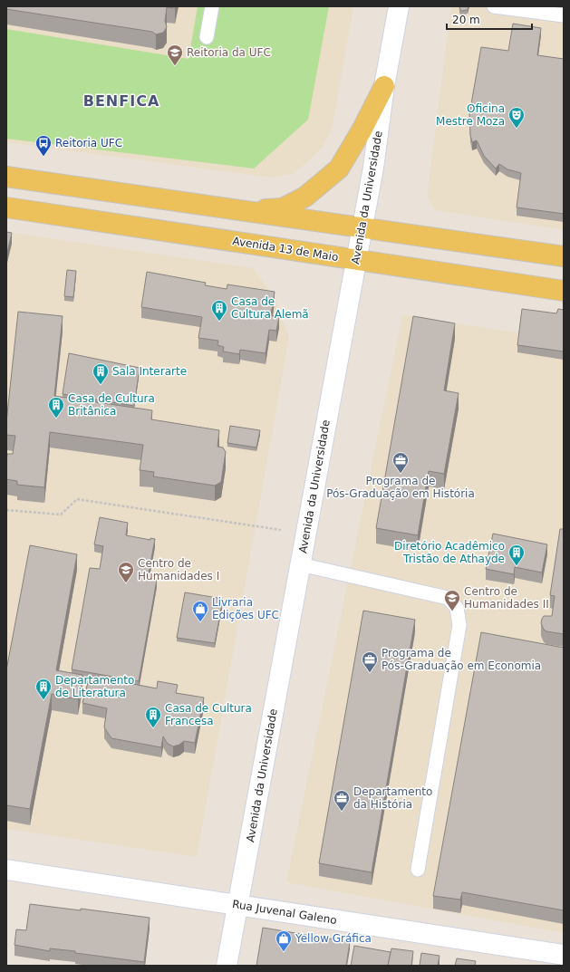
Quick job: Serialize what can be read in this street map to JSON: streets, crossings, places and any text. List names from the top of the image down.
{
  "streets": {
    "main road": ["Avenida da Universidade", "Avenida 13 de Maio", "Rua Juvenal Galeno"]
  },
  "crossings": [
    ["Avenida da Universidade", "Avenida 13 de Maio"],
    ["Avenida da Universidade", "Rua Juvenal Galeno"]
  ],
  "districts": ["BENFICA"],
  "places": {
    "school or university": ["Reitoria da UFC", "Centro de Humanidades I", "Centro de Humanidades II"],
    "theatre": ["Oficina Mestre Moza"],
    "bus stop": ["Reitoria UFC"],
    "building": [
      "Casa de Cultura Alemã",
      "Sala Interarte",
      "Casa de Cultura Britânica",
      "Diretório Acadêmico Tristão de Athayde",
      "Departamento de Literatura",
      "Casa de Cultura Francesa"
    ],
    "office": ["Programa de Pós-Graduação em História", "Programa de Pós-Graduação em Economia", "Departamento da História"],
    "shop": ["Livraria Edições UFC", "Yellow Gráfica"]
  },
  "scale_bar": "20 m"
}
